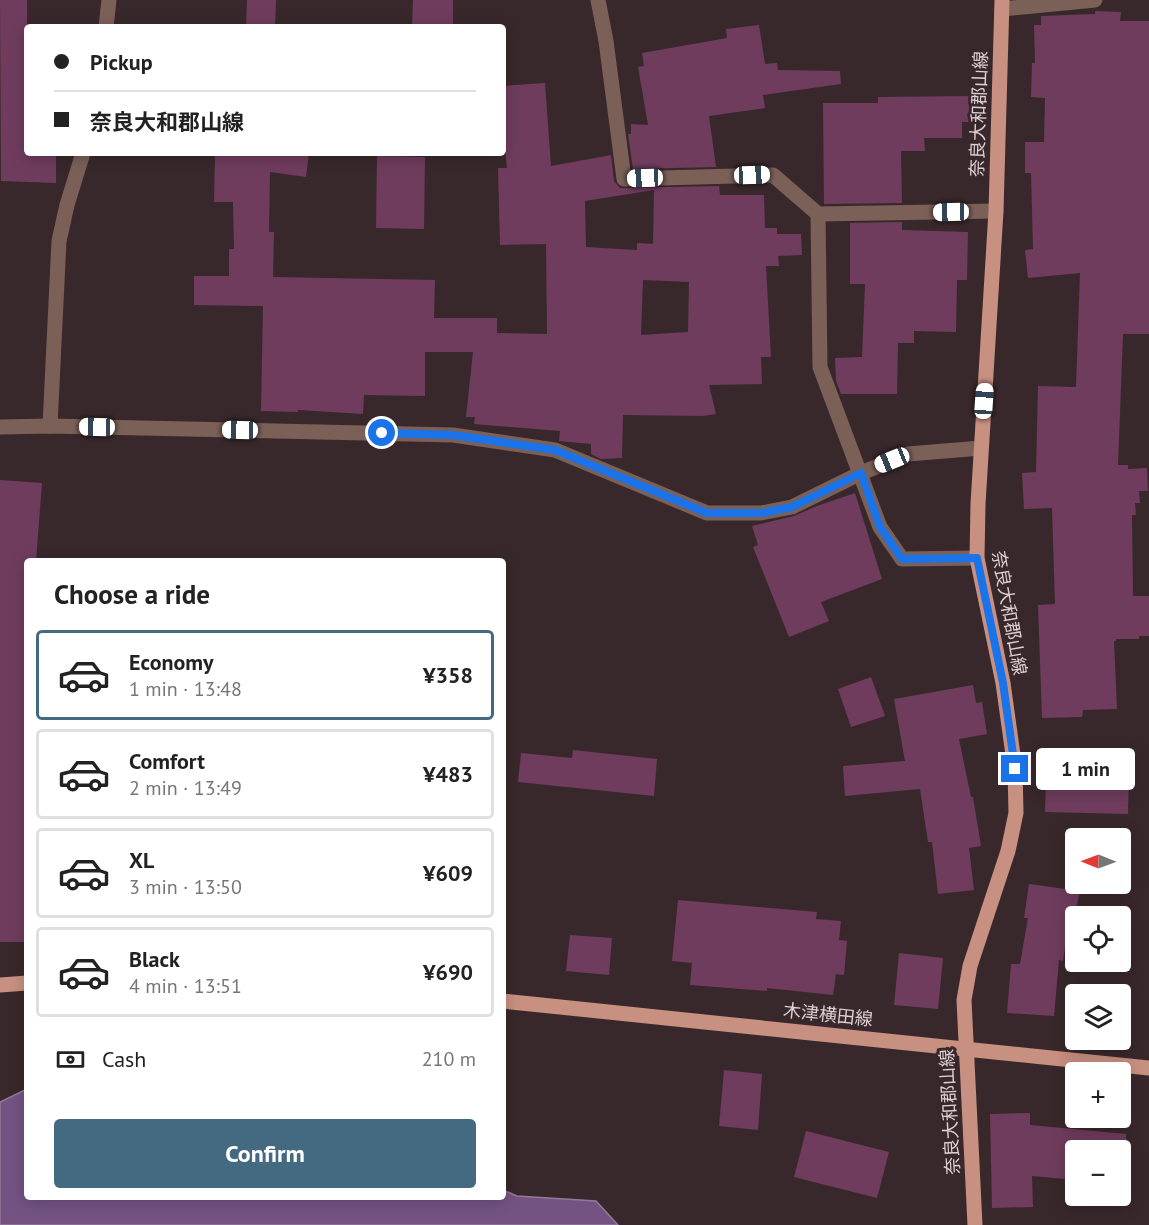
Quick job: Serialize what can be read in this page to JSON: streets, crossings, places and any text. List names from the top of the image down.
{
  "streets": {
    "main road": ["奈良大和郡山線", "木津横田線"]
  },
  "crossings": [
    ["奈良大和郡山線", "木津横田線"]
  ],
  "north": "left",
  "page": {
    "banner": ["Pickup", "奈良大和郡山線"],
    "heading": "Choose a ride",
    "list": [
      {
        "name": "Economy",
        "note": "1 min · 13:48",
        "value": "¥358"
      },
      {
        "name": "Comfort",
        "note": "2 min · 13:49",
        "value": "¥483"
      },
      {
        "name": "XL",
        "note": "3 min · 13:50",
        "value": "¥609"
      },
      {
        "name": "Black",
        "note": "4 min · 13:51",
        "value": "¥690"
      }
    ],
    "bubble": "1 min",
    "map_buttons": ["+", "−"],
    "pay": ["Cash", "210 m"],
    "buttons": "Confirm"
  }
}
